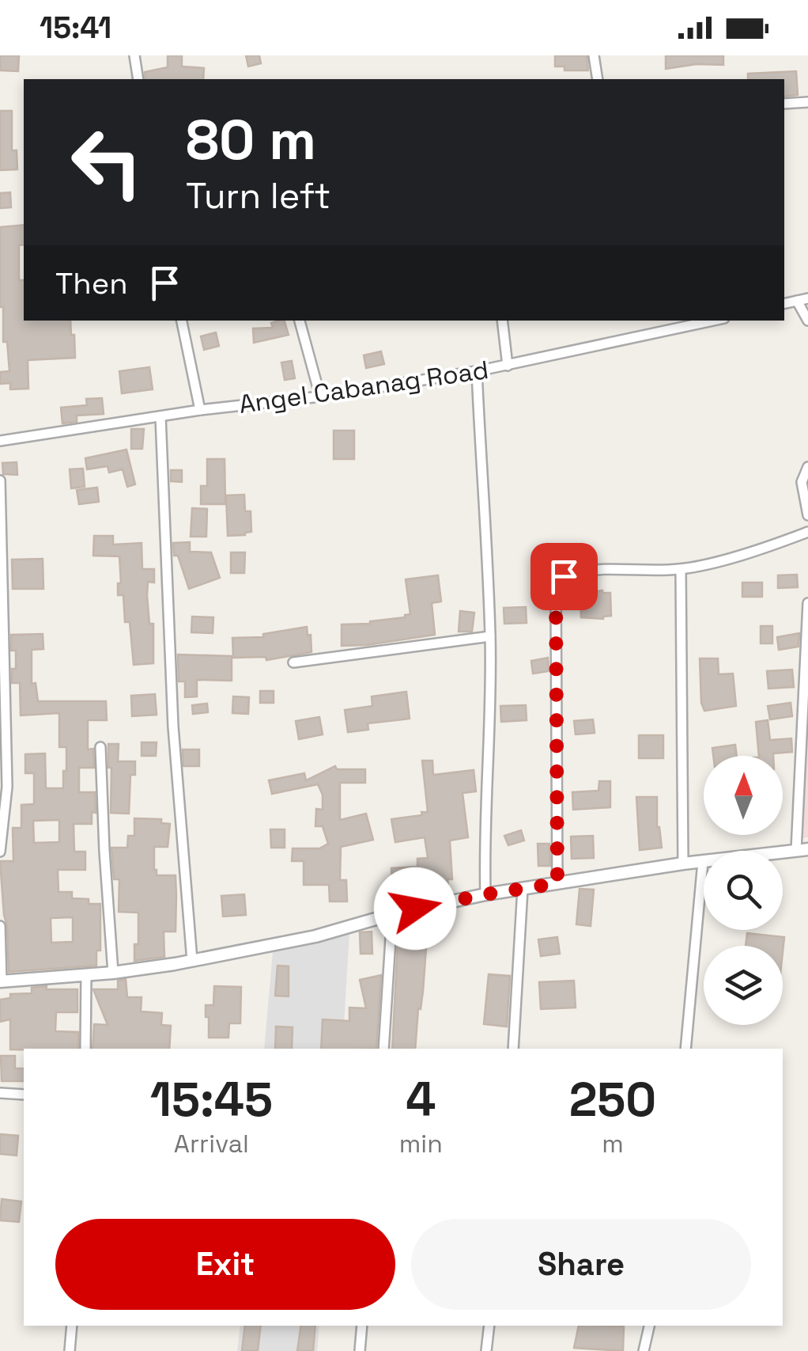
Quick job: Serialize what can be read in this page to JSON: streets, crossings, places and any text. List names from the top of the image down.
{
  "streets": {
    "street": ["Angel Cabanag Road"]
  },
  "north": "top",
  "page": {
    "status": "15:41",
    "turn": ["80 m", "Turn left"],
    "then": "Then",
    "eta": [
      "15:45",
      "Arrival",
      "4",
      "min",
      "250",
      "m"
    ],
    "buttons": ["Exit", "Share"]
  }
}
